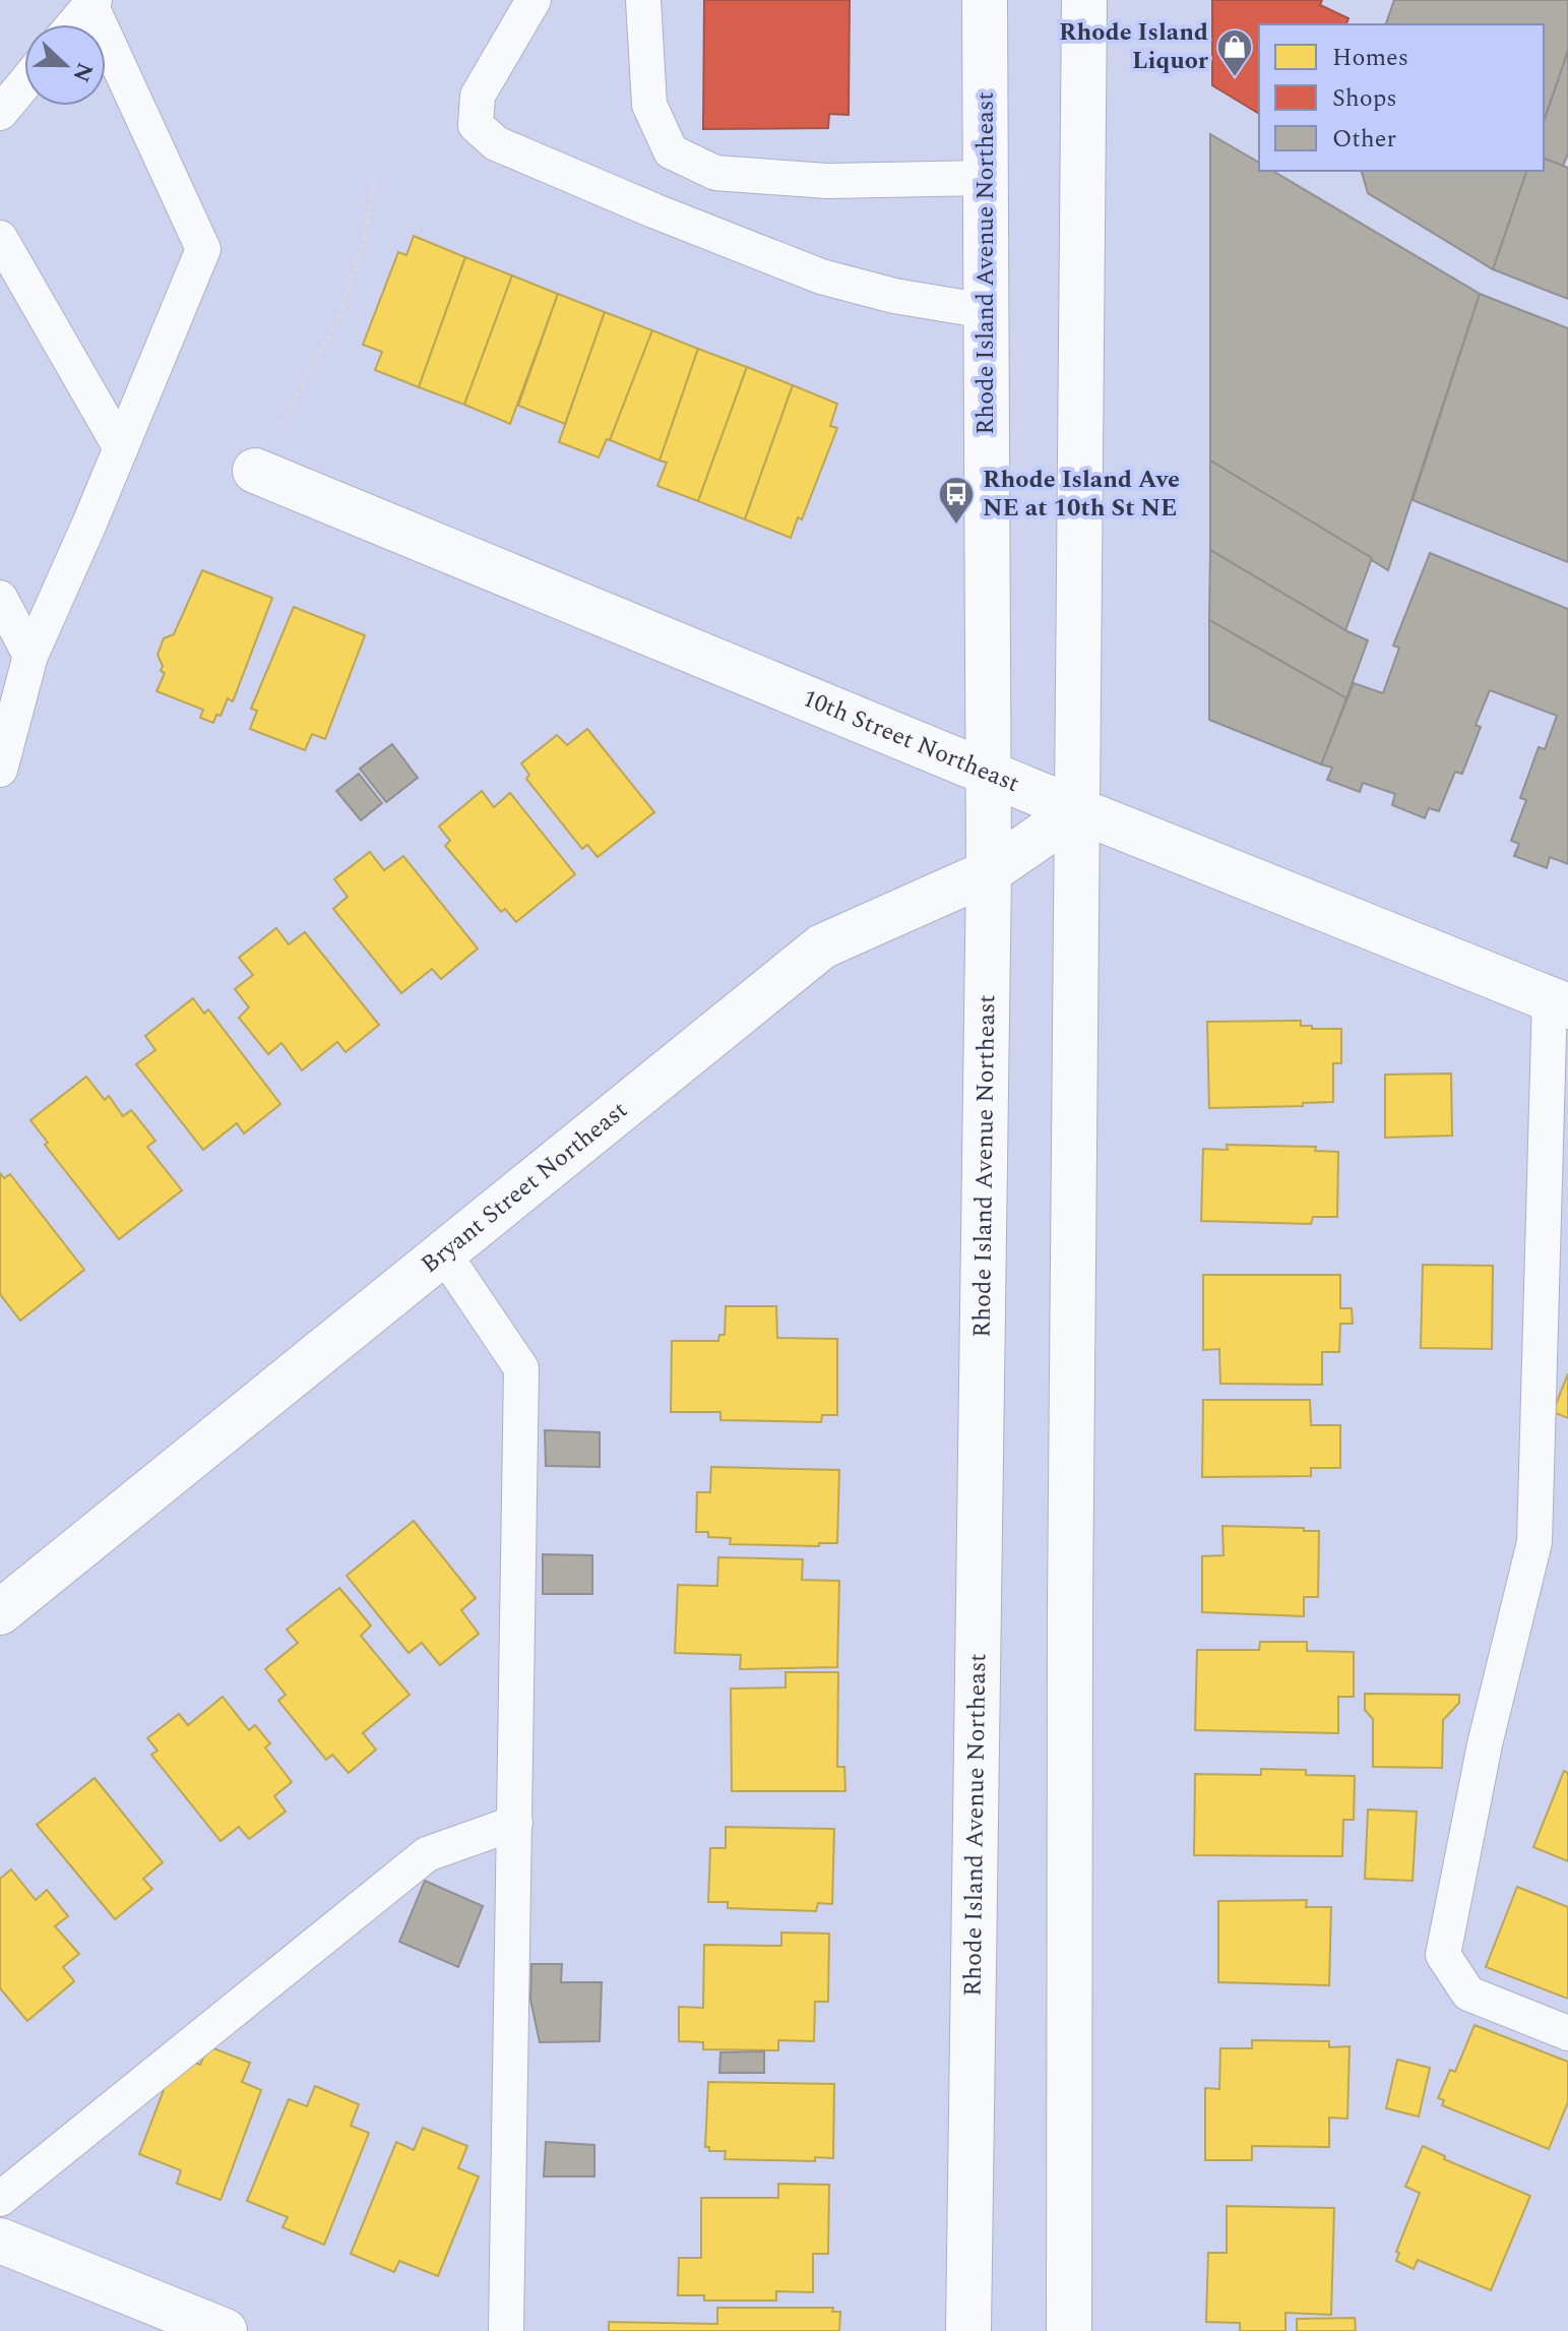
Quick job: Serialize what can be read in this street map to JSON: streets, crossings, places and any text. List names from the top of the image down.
{
  "streets": {
    "main road": ["Rhode Island Avenue Northeast", "10th Street Northeast", "Bryant Street Northeast"]
  },
  "crossings": [
    ["Rhode Island Avenue Northeast", "10th Street Northeast"],
    ["Rhode Island Avenue Northeast", "Bryant Street Northeast"],
    ["10th Street Northeast", "Bryant Street Northeast"]
  ],
  "places": {
    "shop": ["Rhode Island Liquor"],
    "bus stop": ["Rhode Island Ave NE at 10th St NE"]
  },
  "legend": ["Homes", "Shops", "Other"],
  "north": "right"
}
